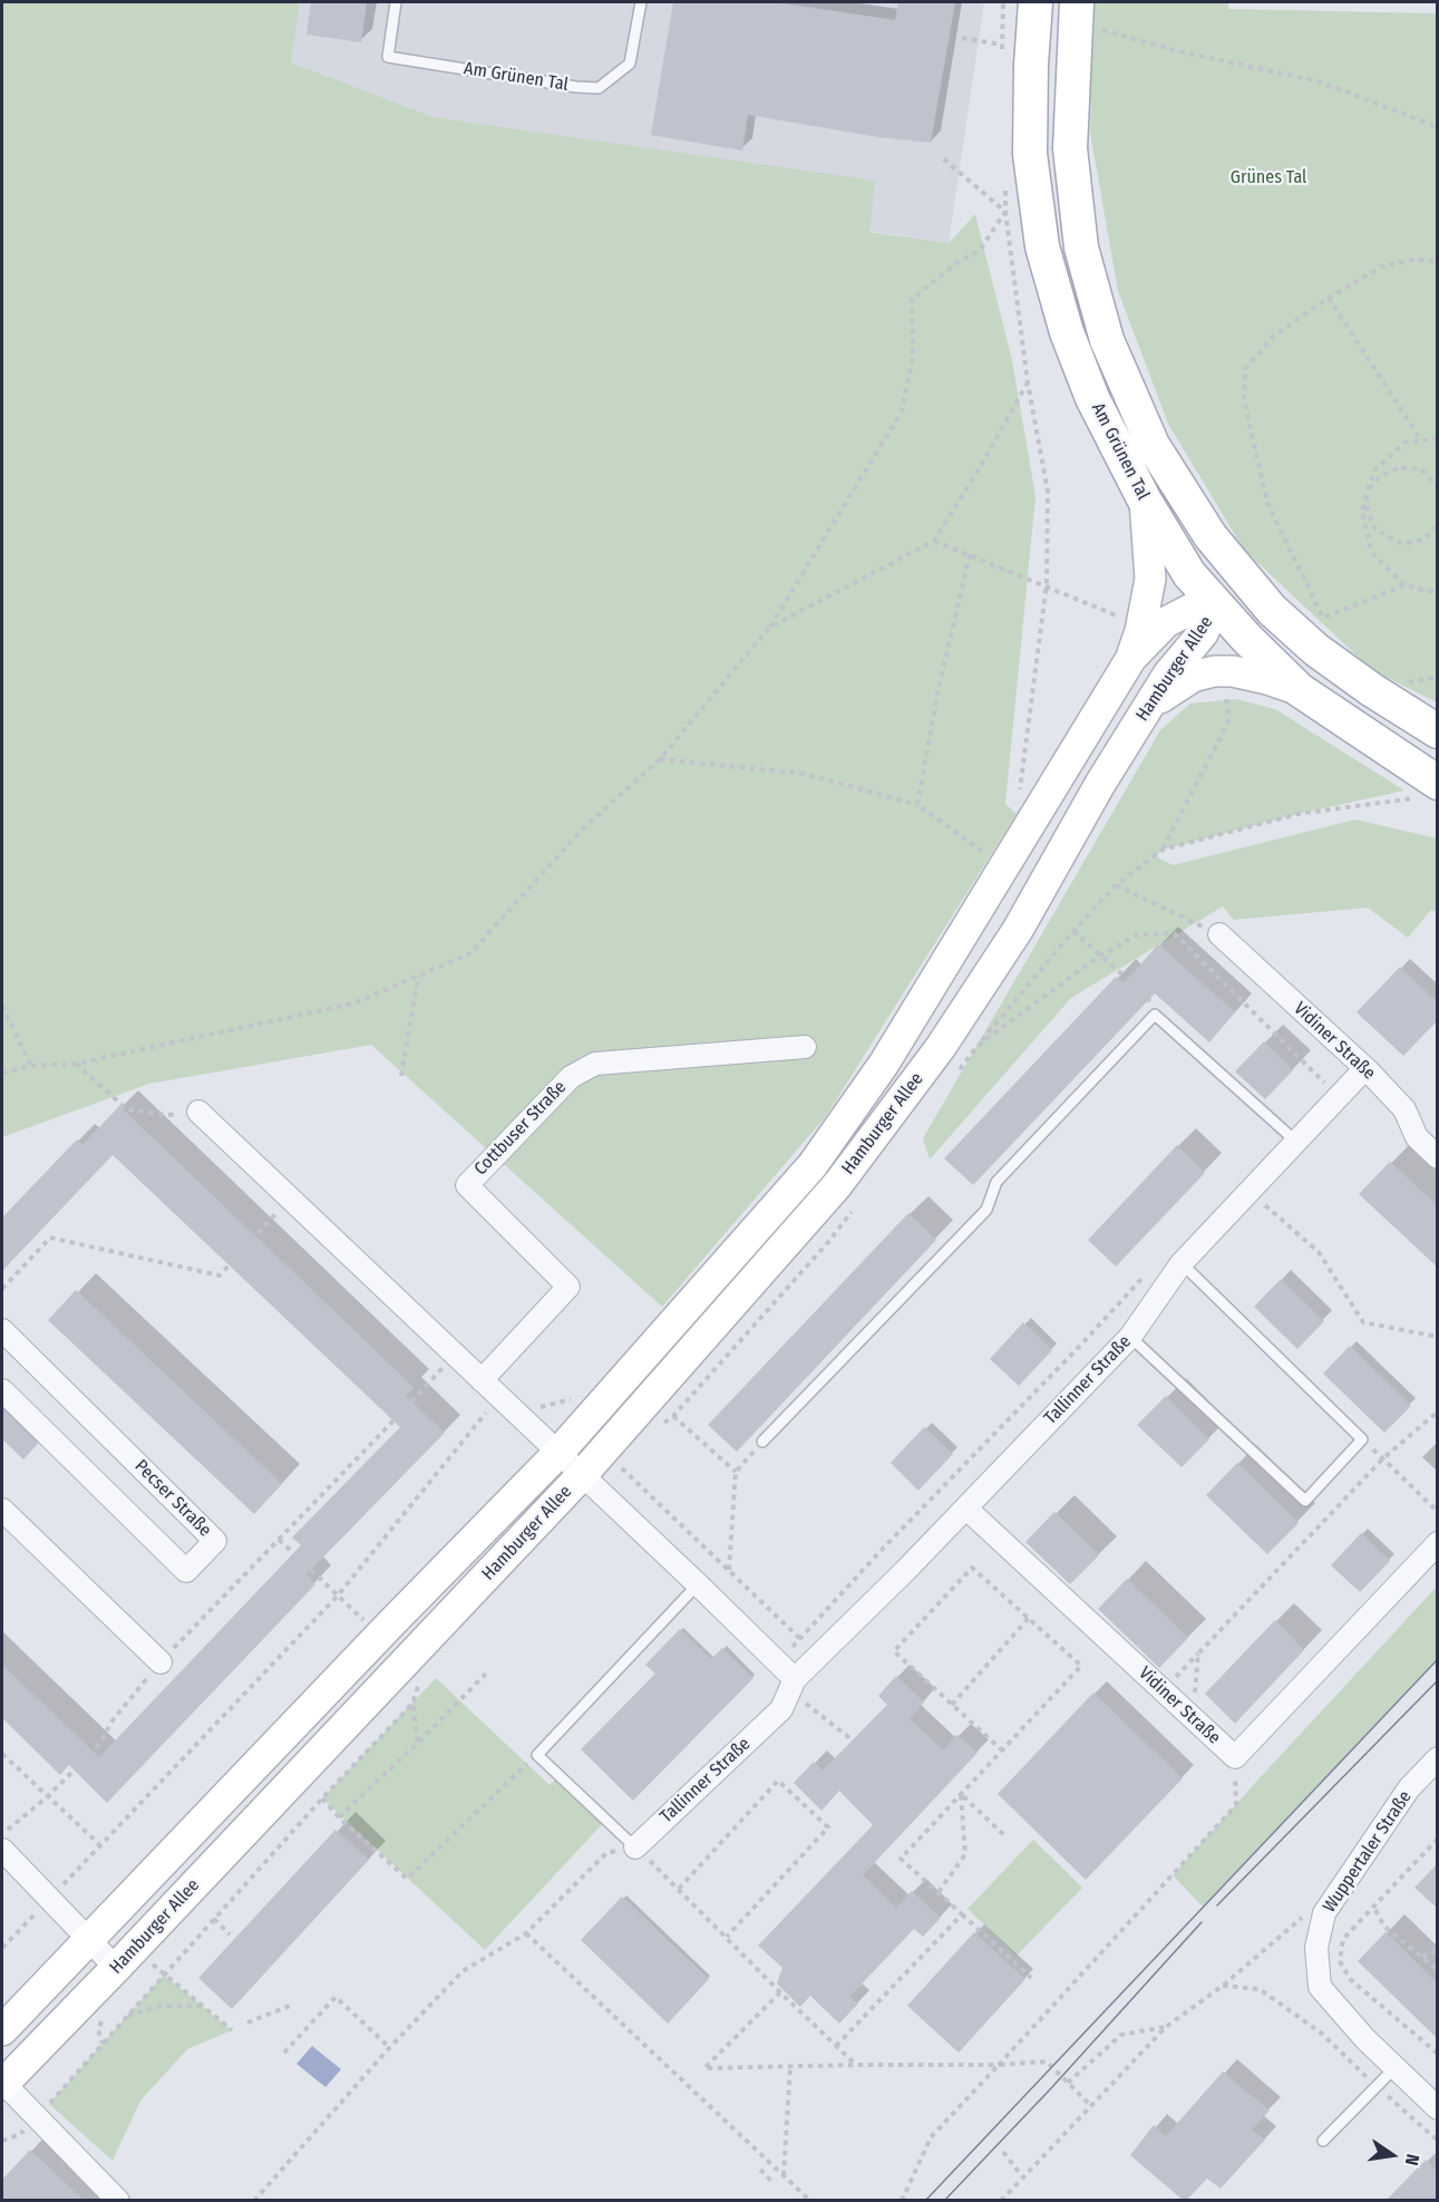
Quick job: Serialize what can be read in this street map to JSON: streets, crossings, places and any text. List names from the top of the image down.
{
  "streets": {
    "main road": ["Am Grünen Tal"],
    "street": [
      "Hamburger Allee",
      "Vidiner Straße",
      "Cottbuser Straße",
      "Tallinner Straße",
      "Pecser Straße",
      "Wuppertaler Straße"
    ]
  },
  "crossings": [
    ["Am Grünen Tal", "Hamburger Allee"],
    ["Vidiner Straße", "Tallinner Straße"]
  ],
  "parks": ["Grünes Tal"],
  "north": "right"
}
